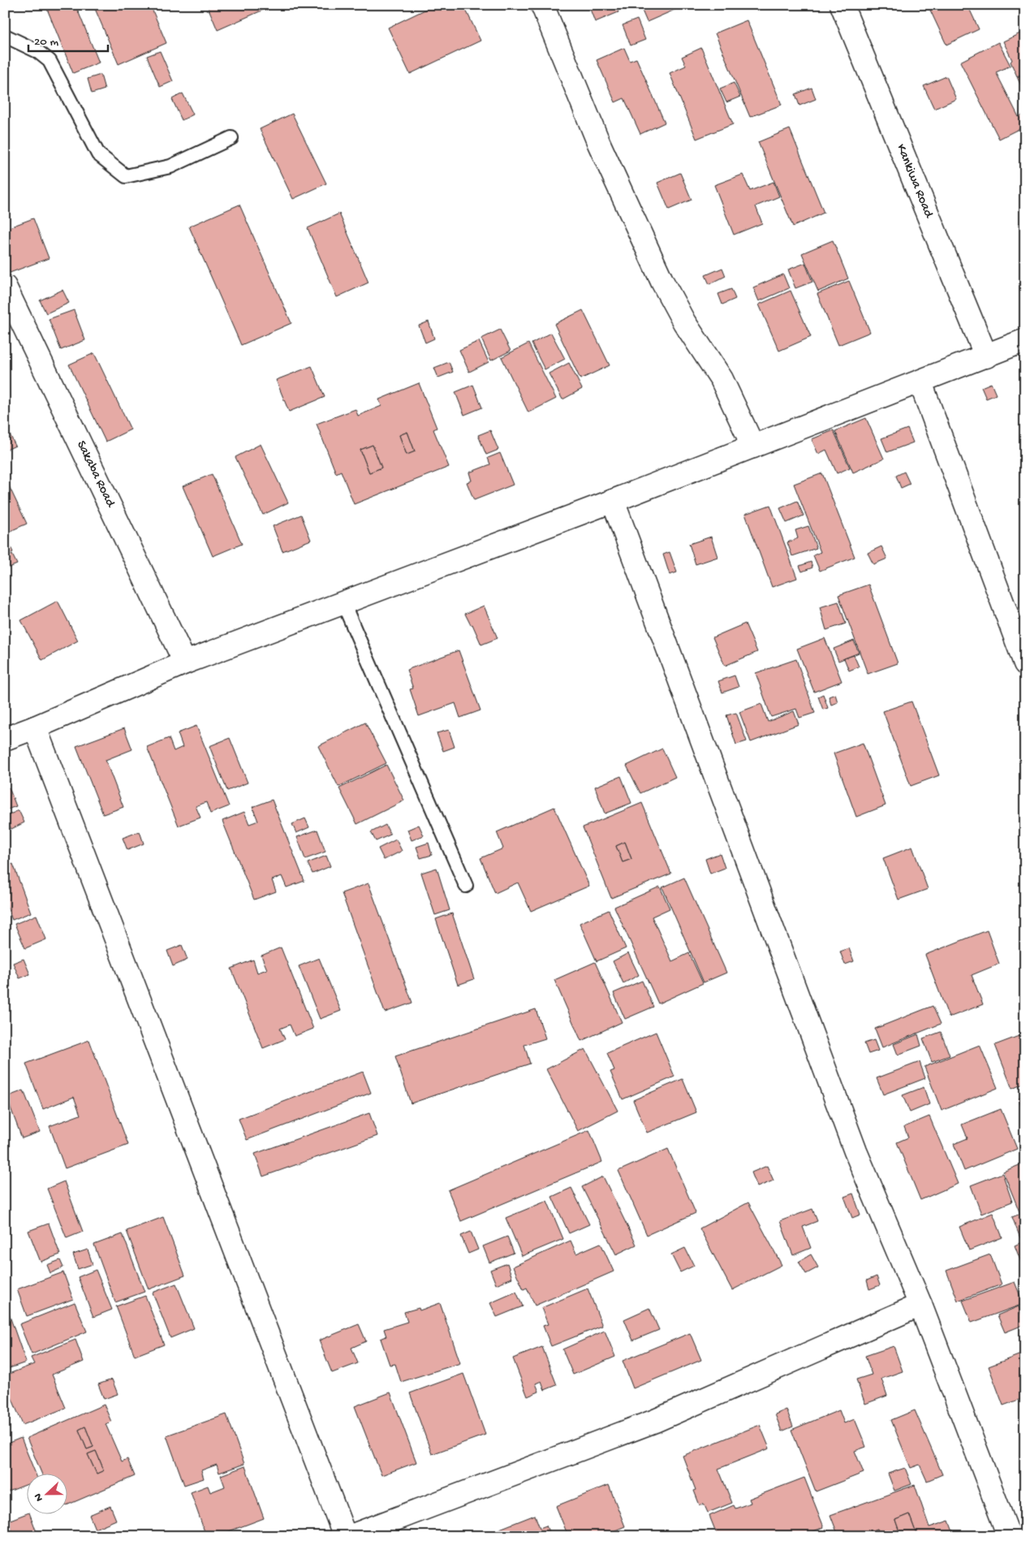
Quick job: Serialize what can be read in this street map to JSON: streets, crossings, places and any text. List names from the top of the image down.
{
  "streets": {
    "street": ["Kankiwa Road", "Sakaba Road"]
  },
  "scale_bar": "20 m",
  "north": "left"
}
